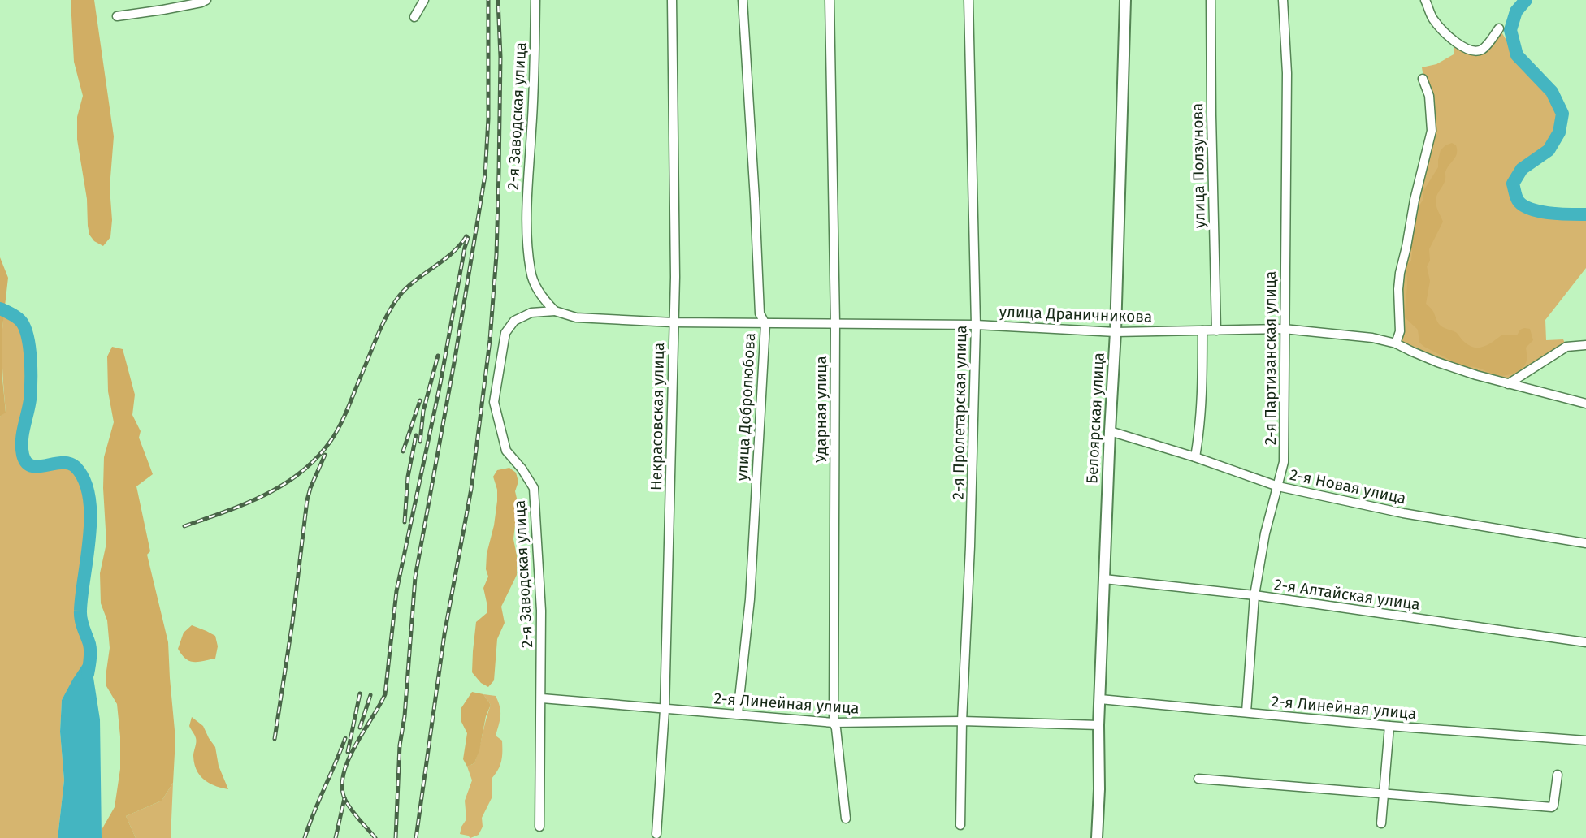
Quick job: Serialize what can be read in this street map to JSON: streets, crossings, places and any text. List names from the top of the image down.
{
  "streets": {
    "street": [
      "2-я Заводская улица",
      "улица Ползунова",
      "улица Драничникова",
      "2-я Партизанская улица",
      "улица Добролюбова",
      "Ударная улица",
      "2-я Пролетарская улица",
      "Некрасовская улица",
      "Белоярская улица",
      "2-я Новая улица",
      "2-я Алтайская улица",
      "2-я Линейная улица"
    ]
  },
  "crossings": [
    ["2-я Заводская улица", "улица Драничникова"],
    ["2-я Заводская улица", "2-я Линейная улица"],
    ["улица Ползунова", "улица Драничникова"],
    ["улица Драничникова", "2-я Партизанская улица"],
    ["улица Драничникова", "улица Добролюбова"],
    ["улица Драничникова", "Ударная улица"],
    ["улица Драничникова", "2-я Пролетарская улица"],
    ["улица Драничникова", "Некрасовская улица"],
    ["улица Драничникова", "Белоярская улица"],
    ["2-я Партизанская улица", "2-я Новая улица"],
    ["2-я Партизанская улица", "2-я Алтайская улица"],
    ["2-я Партизанская улица", "2-я Линейная улица"],
    ["улица Добролюбова", "2-я Линейная улица"],
    ["Ударная улица", "2-я Линейная улица"],
    ["2-я Пролетарская улица", "2-я Линейная улица"],
    ["Некрасовская улица", "2-я Линейная улица"],
    ["Белоярская улица", "2-я Новая улица"],
    ["Белоярская улица", "2-я Алтайская улица"],
    ["Белоярская улица", "2-я Линейная улица"]
  ]
}
